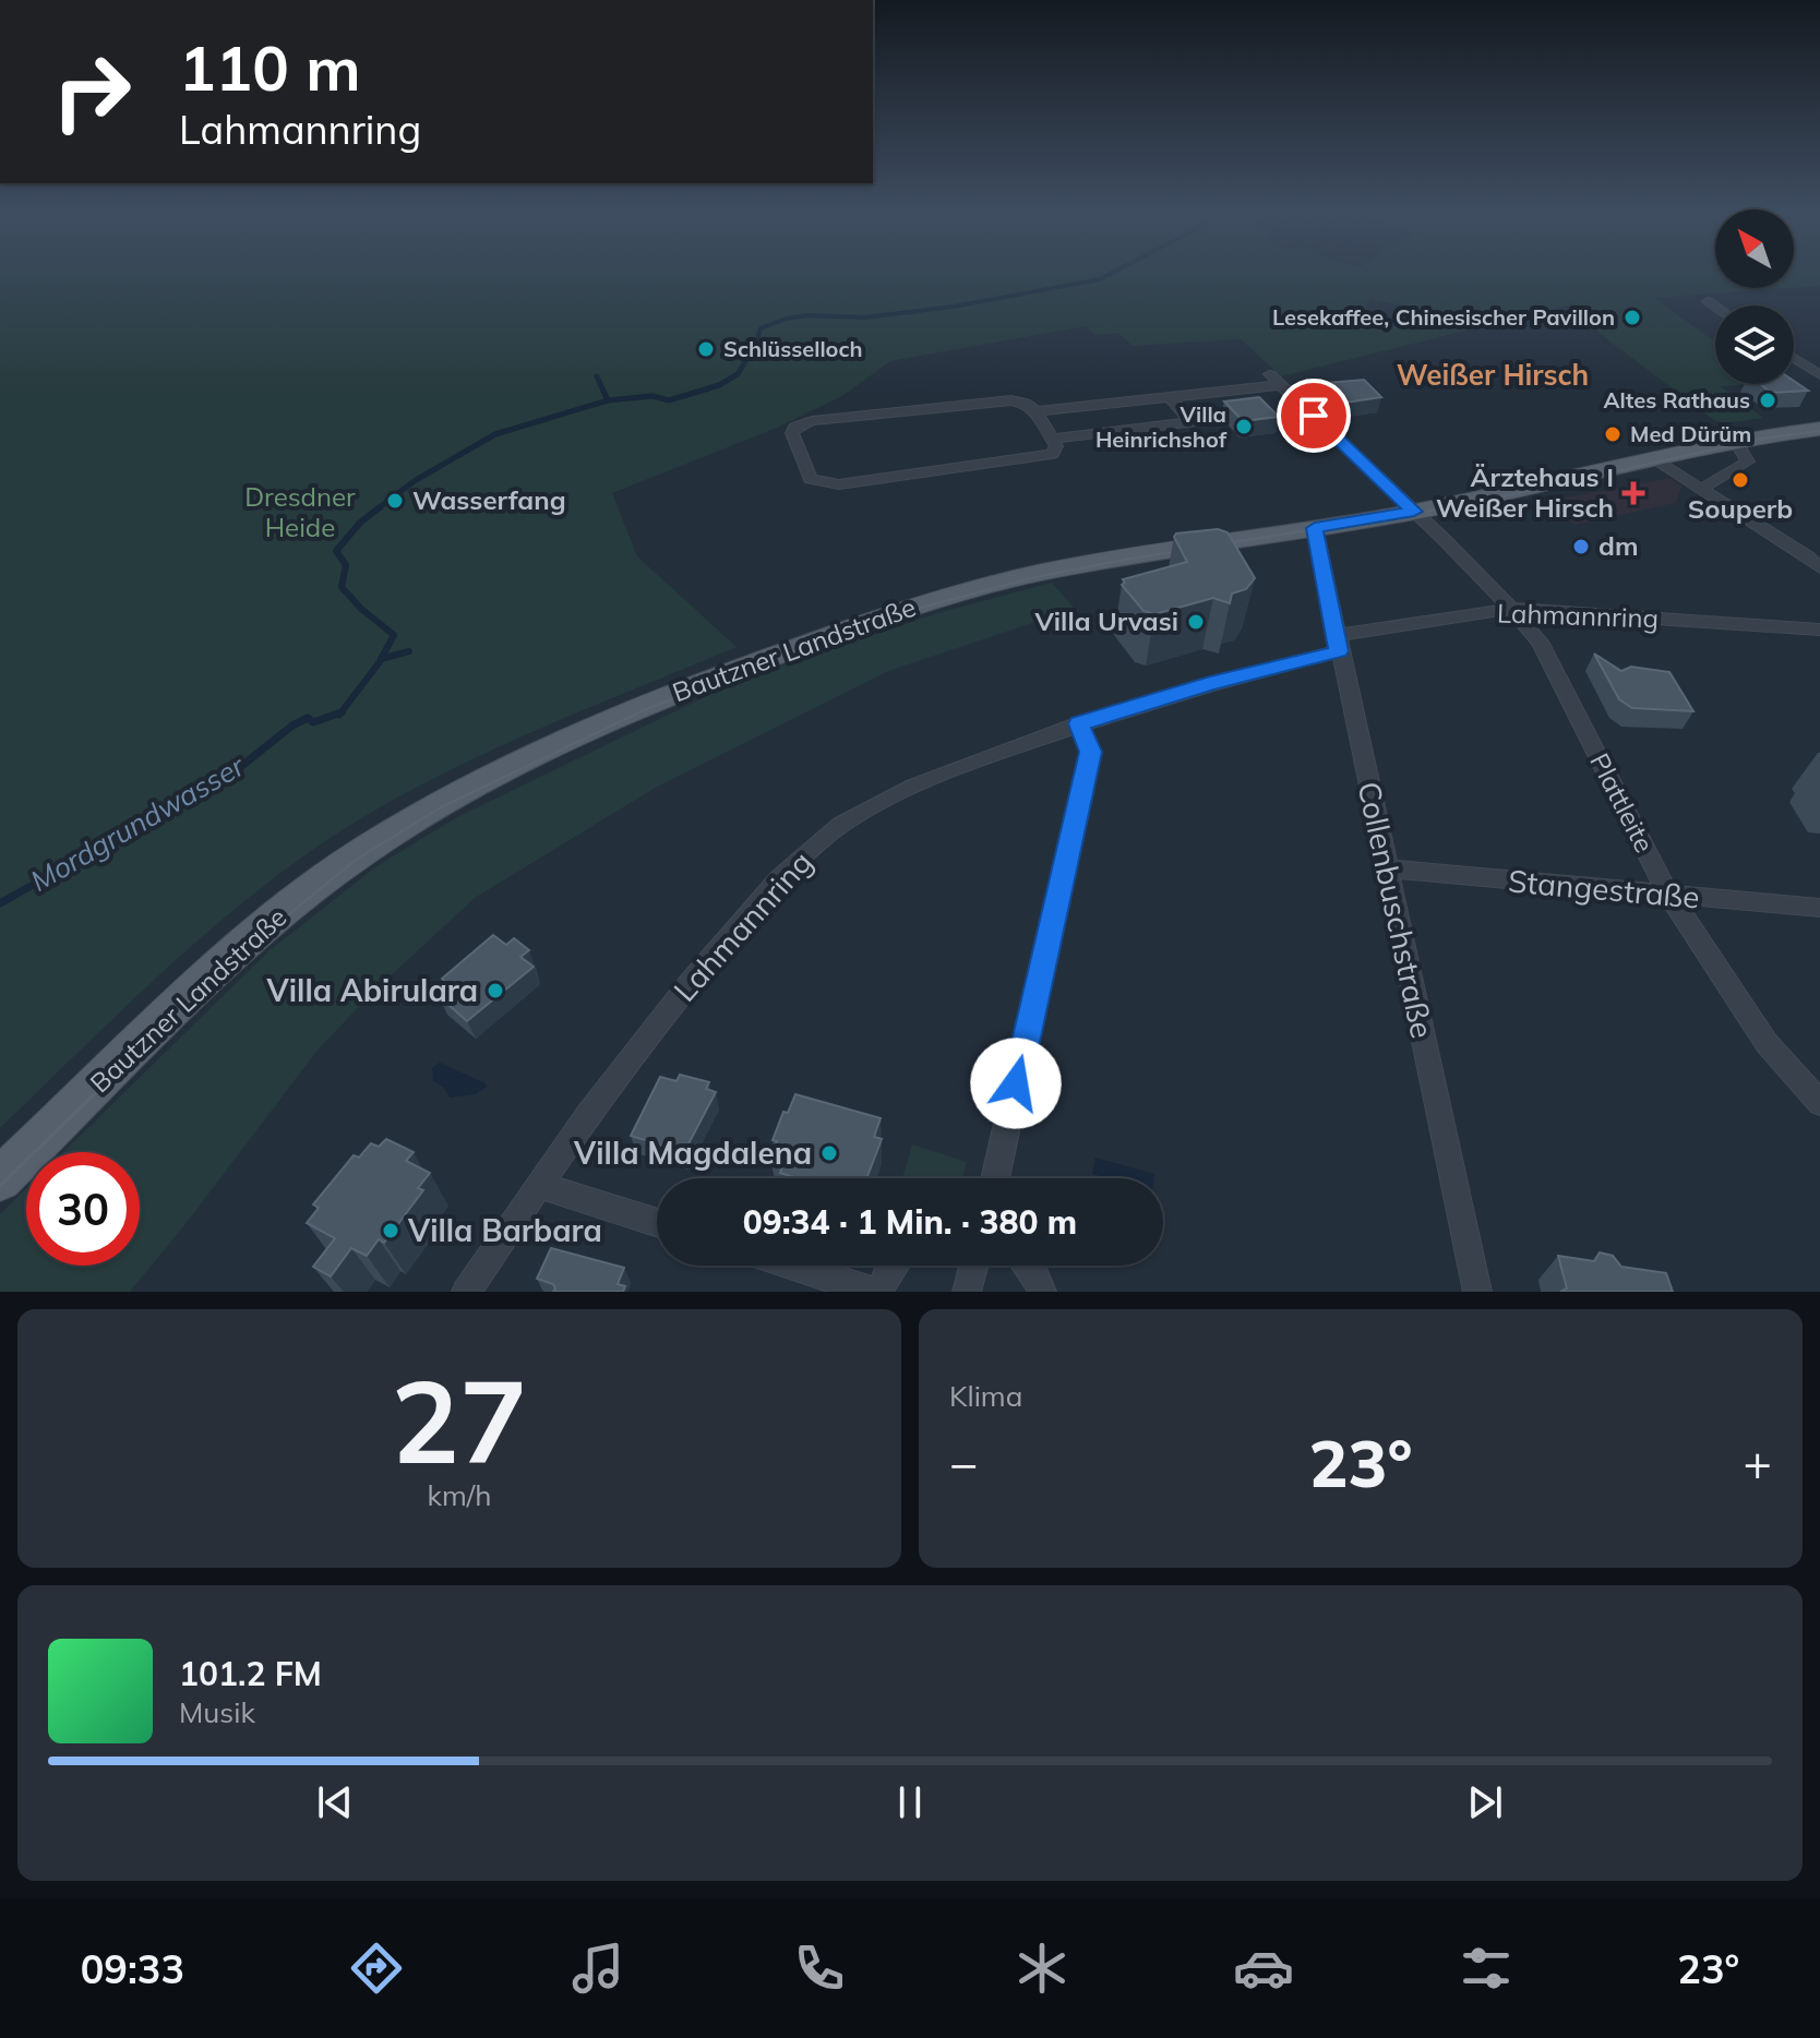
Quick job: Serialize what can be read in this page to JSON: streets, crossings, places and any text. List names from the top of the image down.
{
  "streets": {
    "main road": ["Bautzner Landstraße"],
    "street": [
      "Lahmannring",
      "Plattleite",
      "Stangestraße",
      "Collenbuschstraße"
    ]
  },
  "crossings": [
    ["Lahmannring", "Plattleite"],
    ["Lahmannring", "Collenbuschstraße"],
    ["Bautzner Landstraße", "Plattleite"],
    ["Bautzner Landstraße", "Collenbuschstraße"],
    ["Plattleite", "Stangestraße"],
    ["Stangestraße", "Collenbuschstraße"]
  ],
  "districts": ["Weißer Hirsch"],
  "water": ["Mordgrundwasser"],
  "parks": ["Dresdner Heide"],
  "places": {
    "other": [
      "Lesekaffee, Chinesischer Pavillon",
      "Schlüsselloch",
      "Altes Rathaus",
      "Villa Heinrichshof",
      "Med Dürüm",
      "Souperb",
      "Wasserfang",
      "dm",
      "Villa Urvasi",
      "Villa Abirulara",
      "Villa Magdalena",
      "Villa Barbara"
    ],
    "health": ["Ärztehaus I Weißer Hirsch"]
  },
  "north": "top left",
  "page": {
    "turn": ["110 m", "Lahmannring"],
    "limit": "30",
    "trip": "09:34 · 1 Min. · 380 m",
    "tile": [
      ["27", "km/h"],
      "Klima"
    ],
    "heat": ["−", "23°", "+"],
    "song": ["101.2 FM", "Musik"],
    "tabs": ["09:33", "23°"]
  }
}
